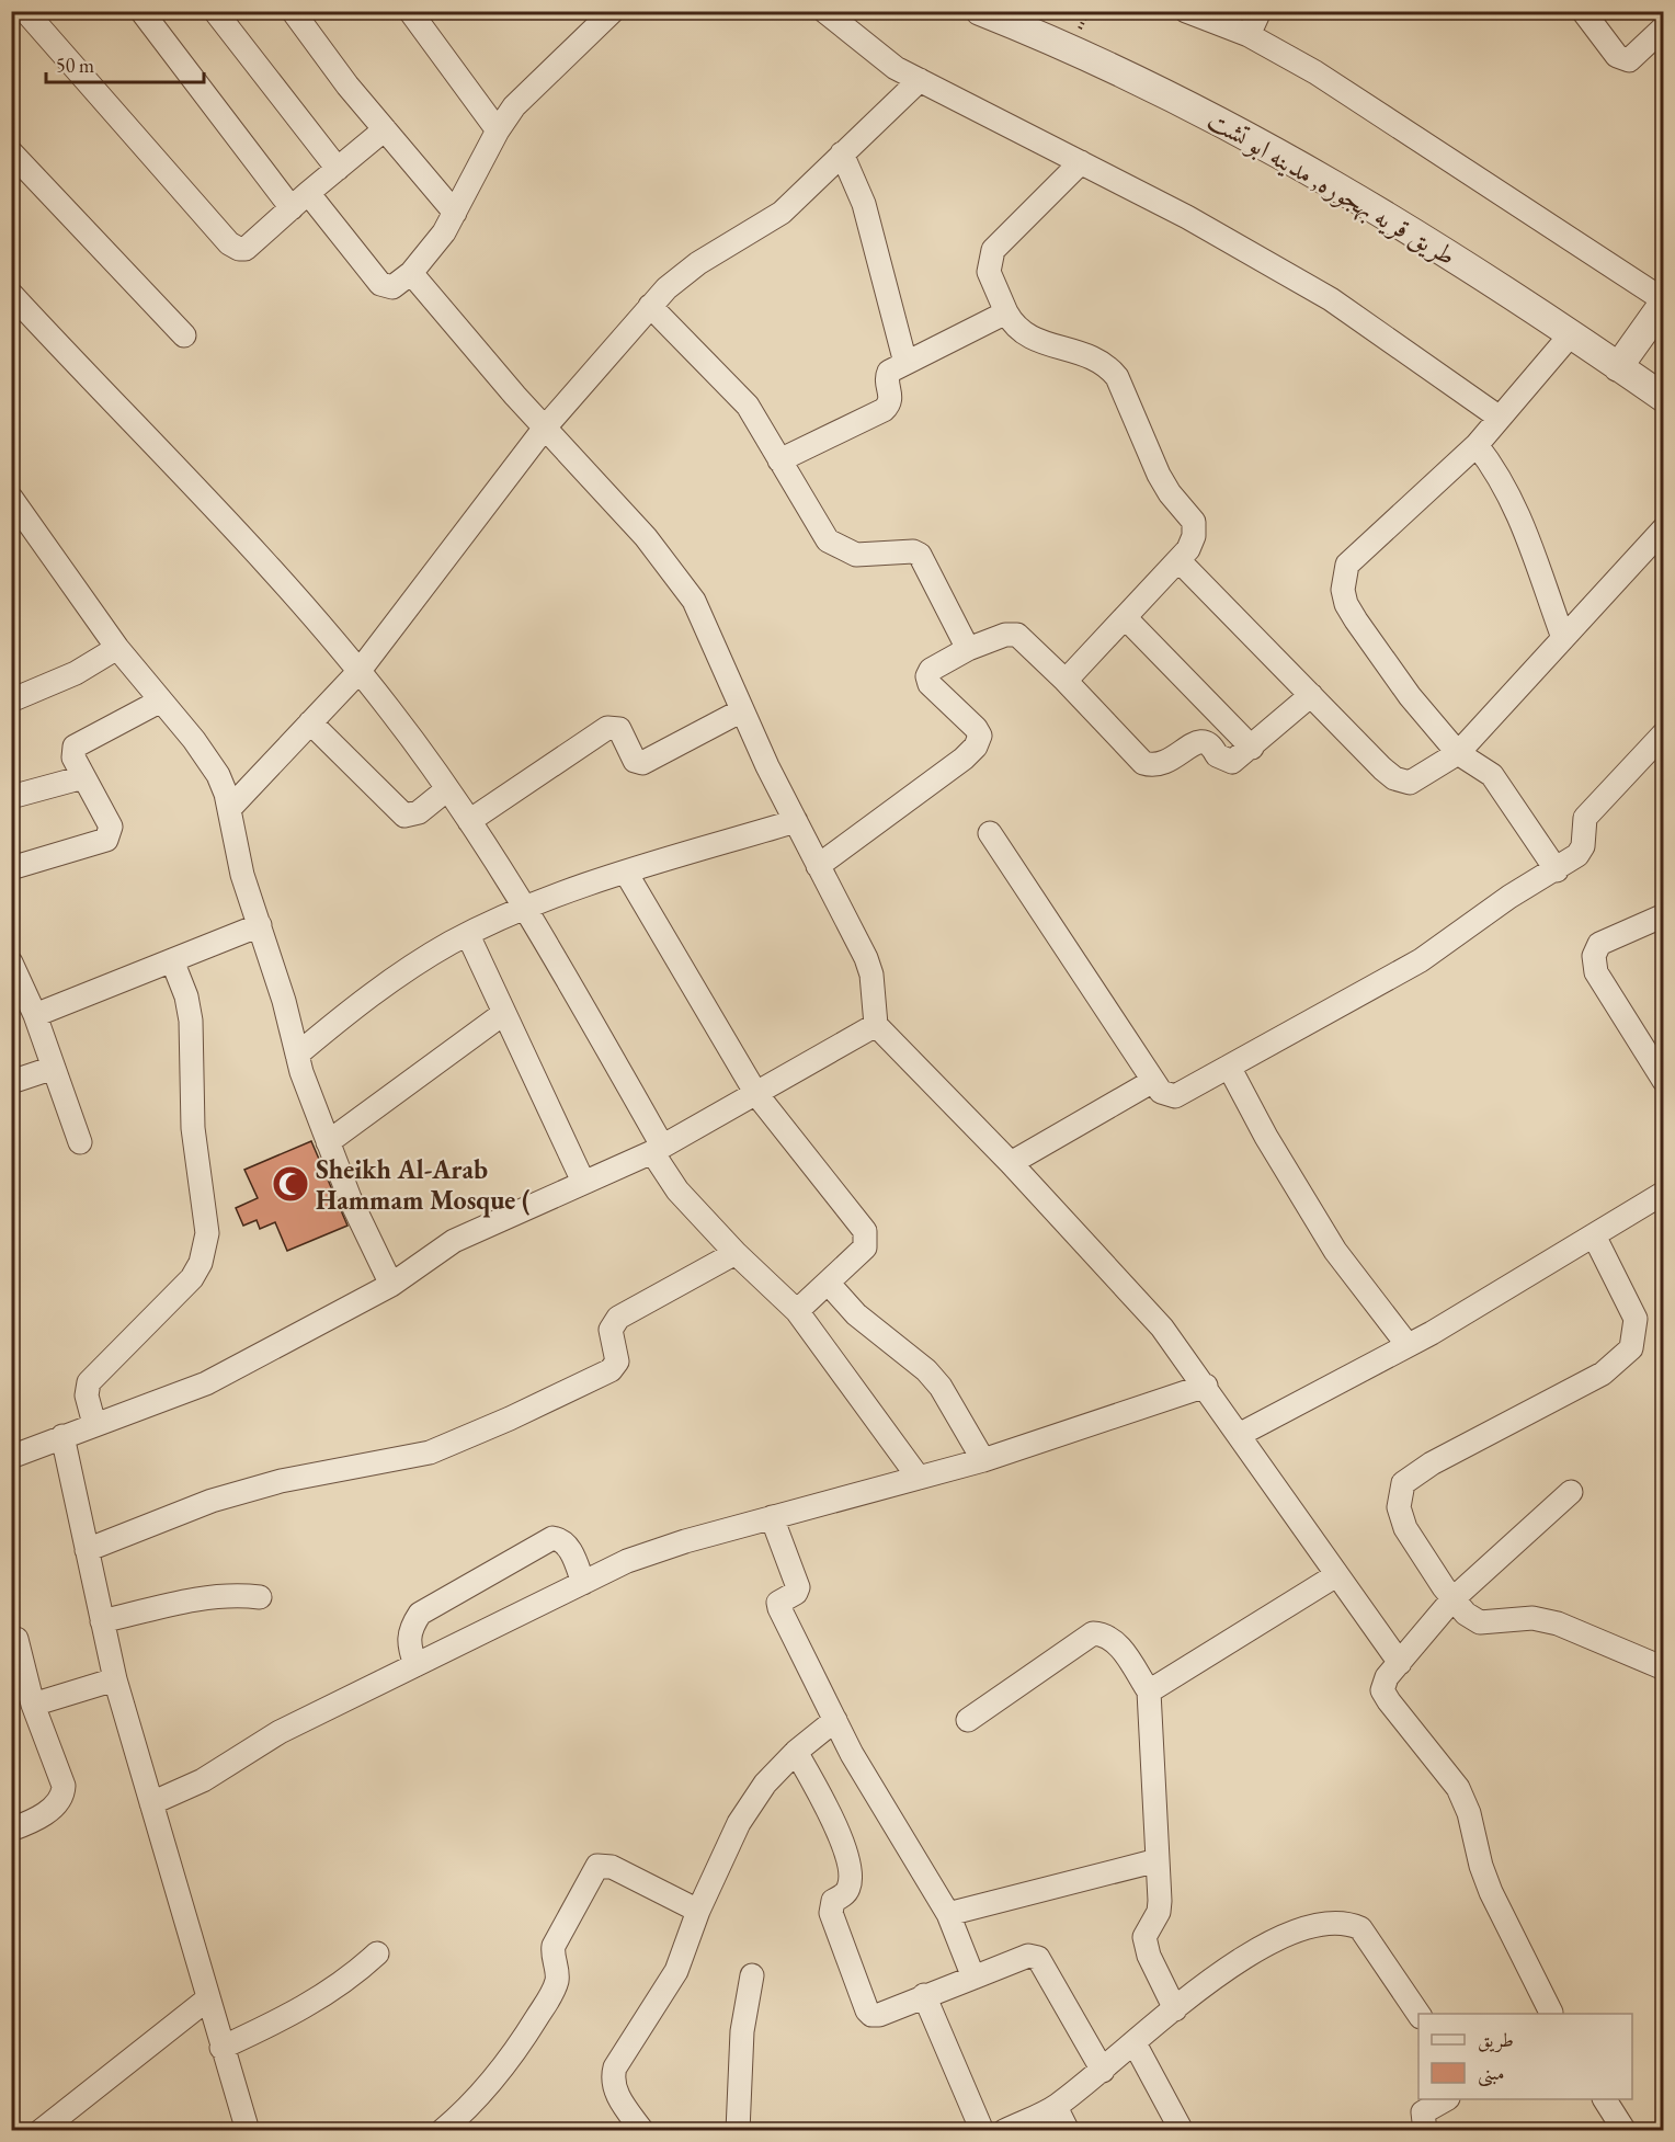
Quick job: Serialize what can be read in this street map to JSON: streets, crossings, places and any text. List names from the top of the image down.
{
  "streets": {
    "street": ["طريق قريه بهجوره, مدينه ابو تشت"]
  },
  "places": {
    "mosque": ["Sheikh Al-Arab Hammam Mosque ("]
  },
  "legend": ["طريق", "مبنى"],
  "scale_bar": "50 m"
}
